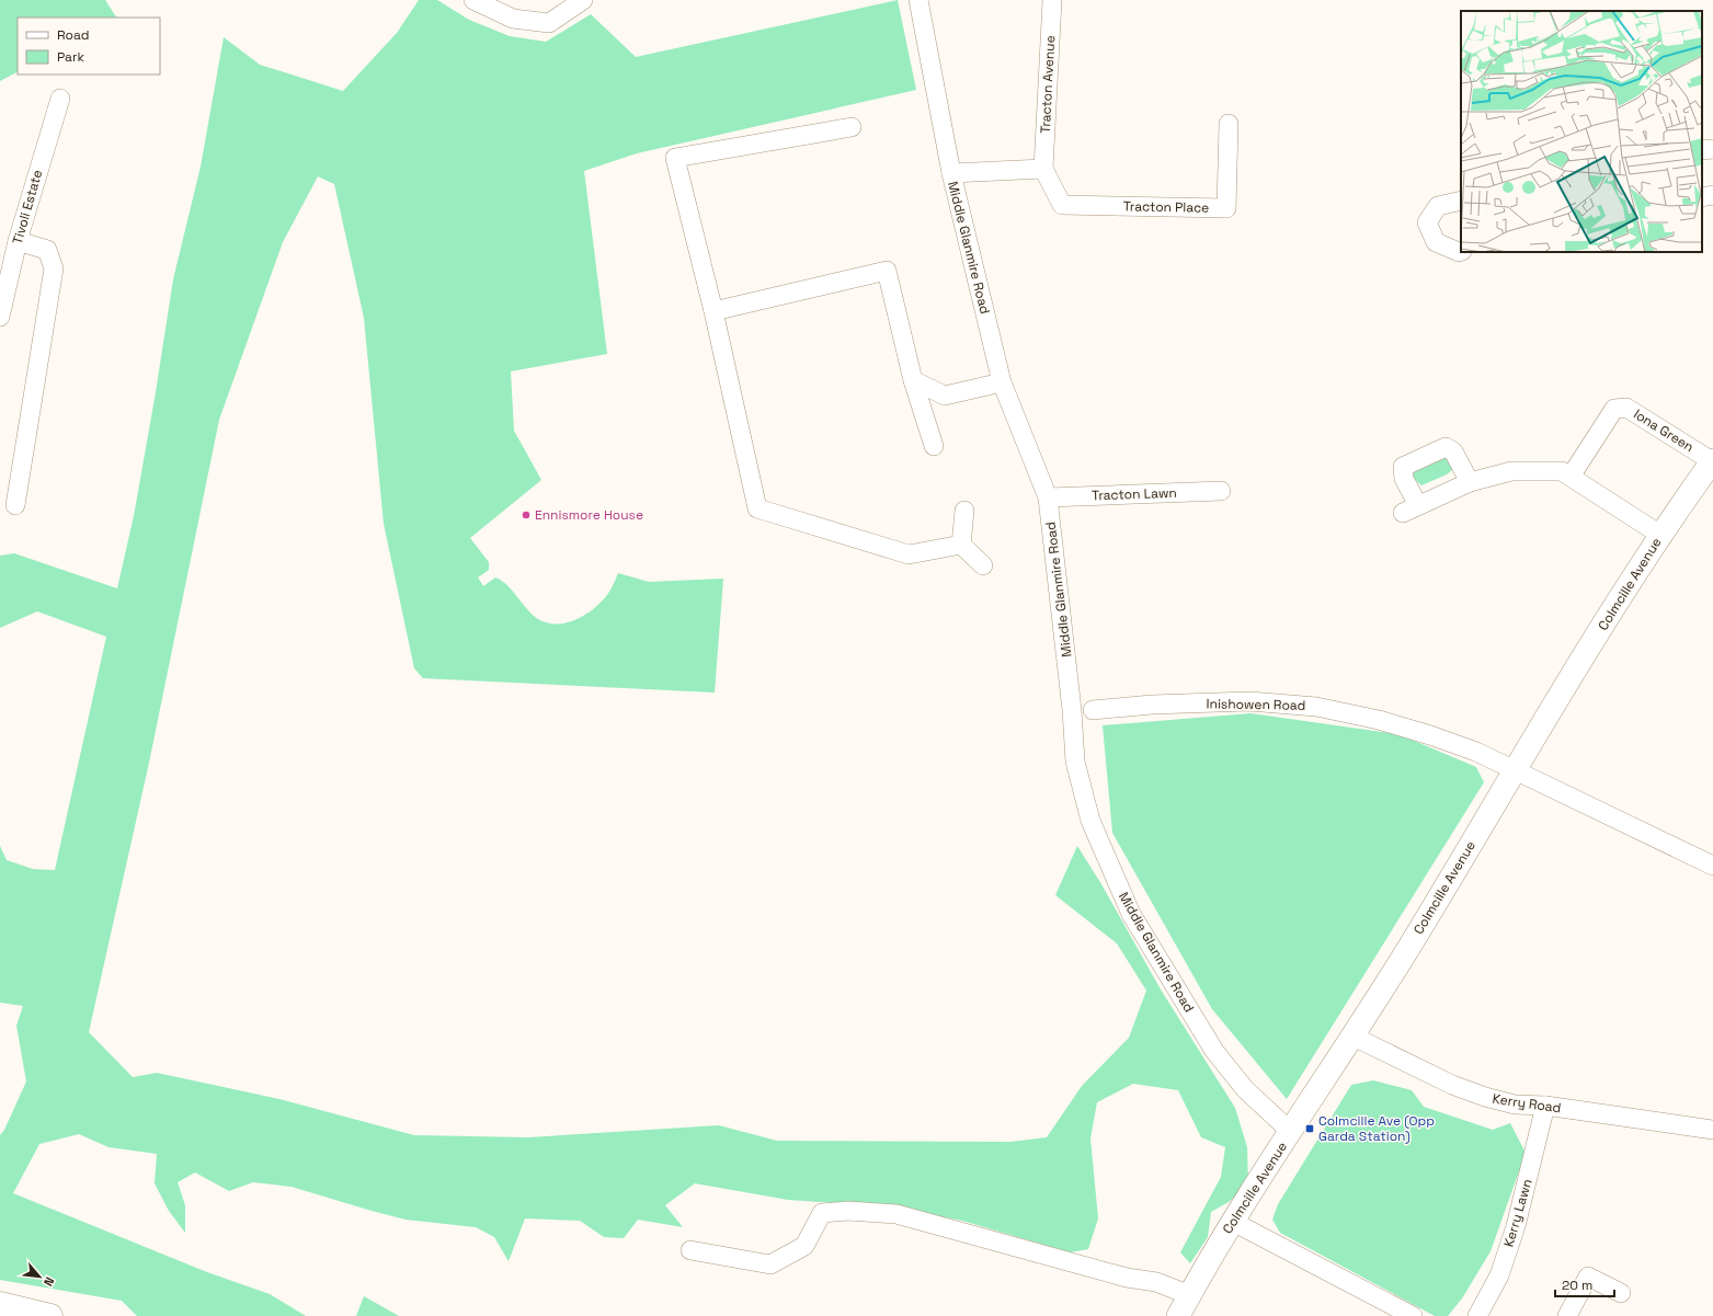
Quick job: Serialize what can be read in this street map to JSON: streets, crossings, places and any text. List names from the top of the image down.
{
  "streets": {
    "street": [
      "Tracton Avenue",
      "Tivoli Estate",
      "Tracton Place",
      "Middle Glanmire Road",
      "Iona Green",
      "Tracton Lawn",
      "Colmcille Avenue",
      "Inishowen Road",
      "Kerry Road",
      "Kerry Lawn"
    ]
  },
  "crossings": [
    ["Tracton Avenue", "Tracton Place"],
    ["Middle Glanmire Road", "Tracton Lawn"],
    ["Middle Glanmire Road", "Colmcille Avenue"],
    ["Iona Green", "Colmcille Avenue"],
    ["Colmcille Avenue", "Inishowen Road"],
    ["Colmcille Avenue", "Kerry Road"],
    ["Kerry Road", "Kerry Lawn"]
  ],
  "places": {
    "other": ["Ennismore House"],
    "transit": ["Colmcille Ave (Opp Garda Station)"]
  },
  "legend": ["Road", "Park"],
  "scale_bar": "20 m",
  "north": "bottom right"
}
